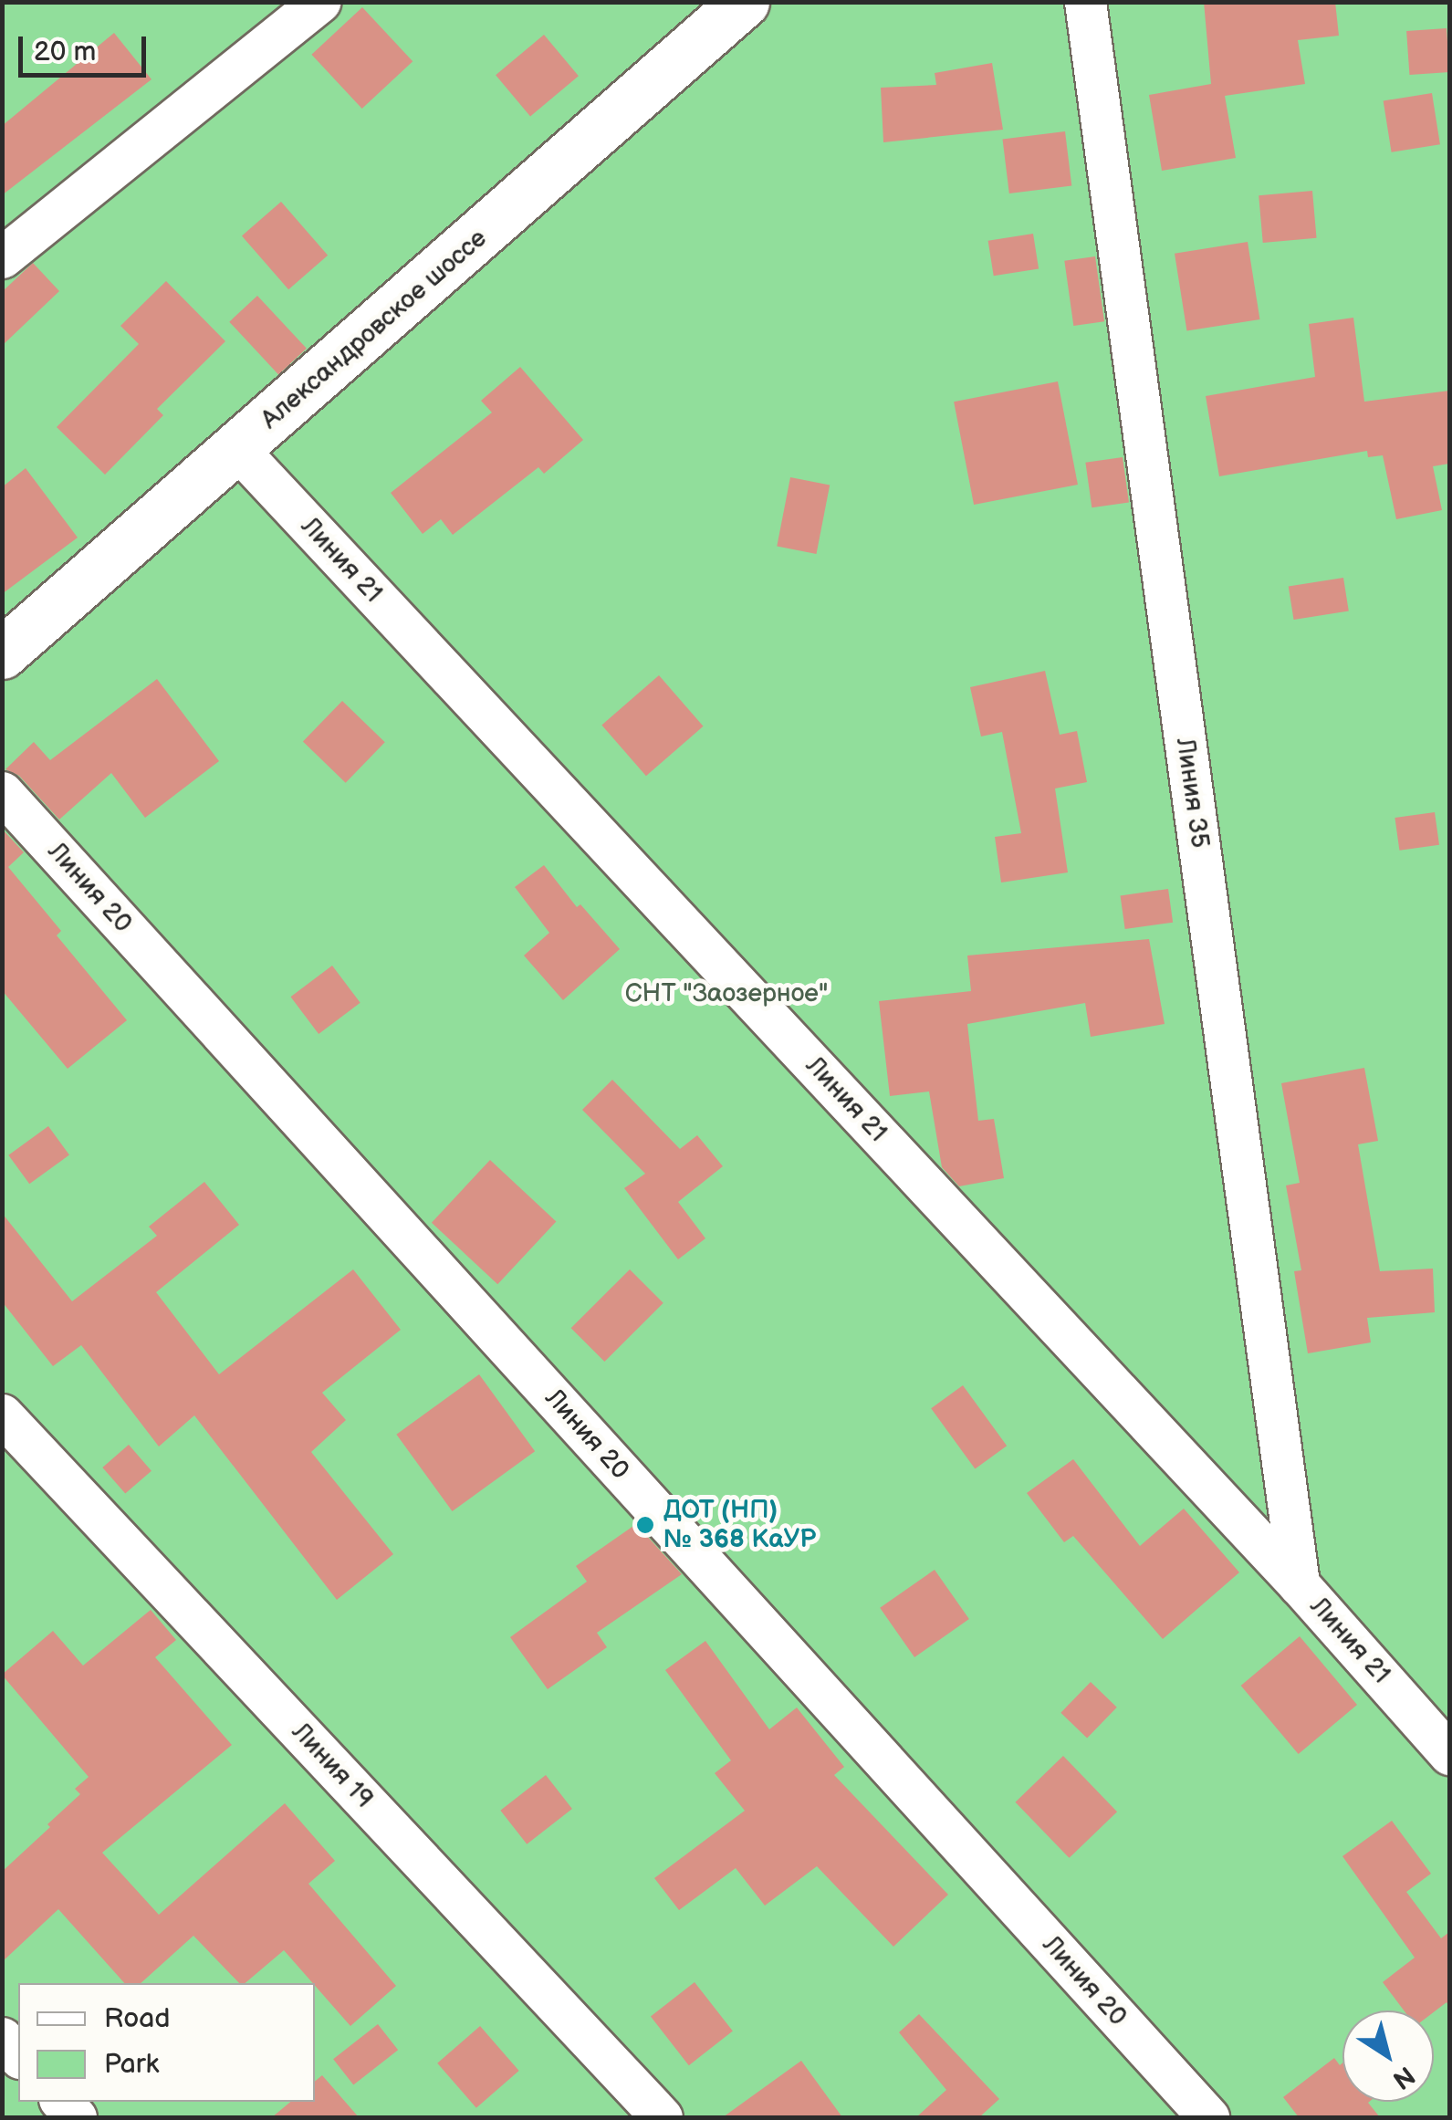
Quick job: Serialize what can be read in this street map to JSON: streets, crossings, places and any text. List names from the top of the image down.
{
  "streets": {
    "street": [
      "Александровское шоссе",
      "Линия 21",
      "Линия 35",
      "Линия 20",
      "Линия 19"
    ]
  },
  "crossings": [
    ["Александровское шоссе", "Линия 21"],
    ["Линия 21", "Линия 35"]
  ],
  "parks": ["СНТ \"Заозерное\""],
  "places": ["ДОТ (НП) № 368 КаУР"],
  "legend": ["Road", "Park"],
  "scale_bar": "20 m",
  "north": "bottom right"
}
